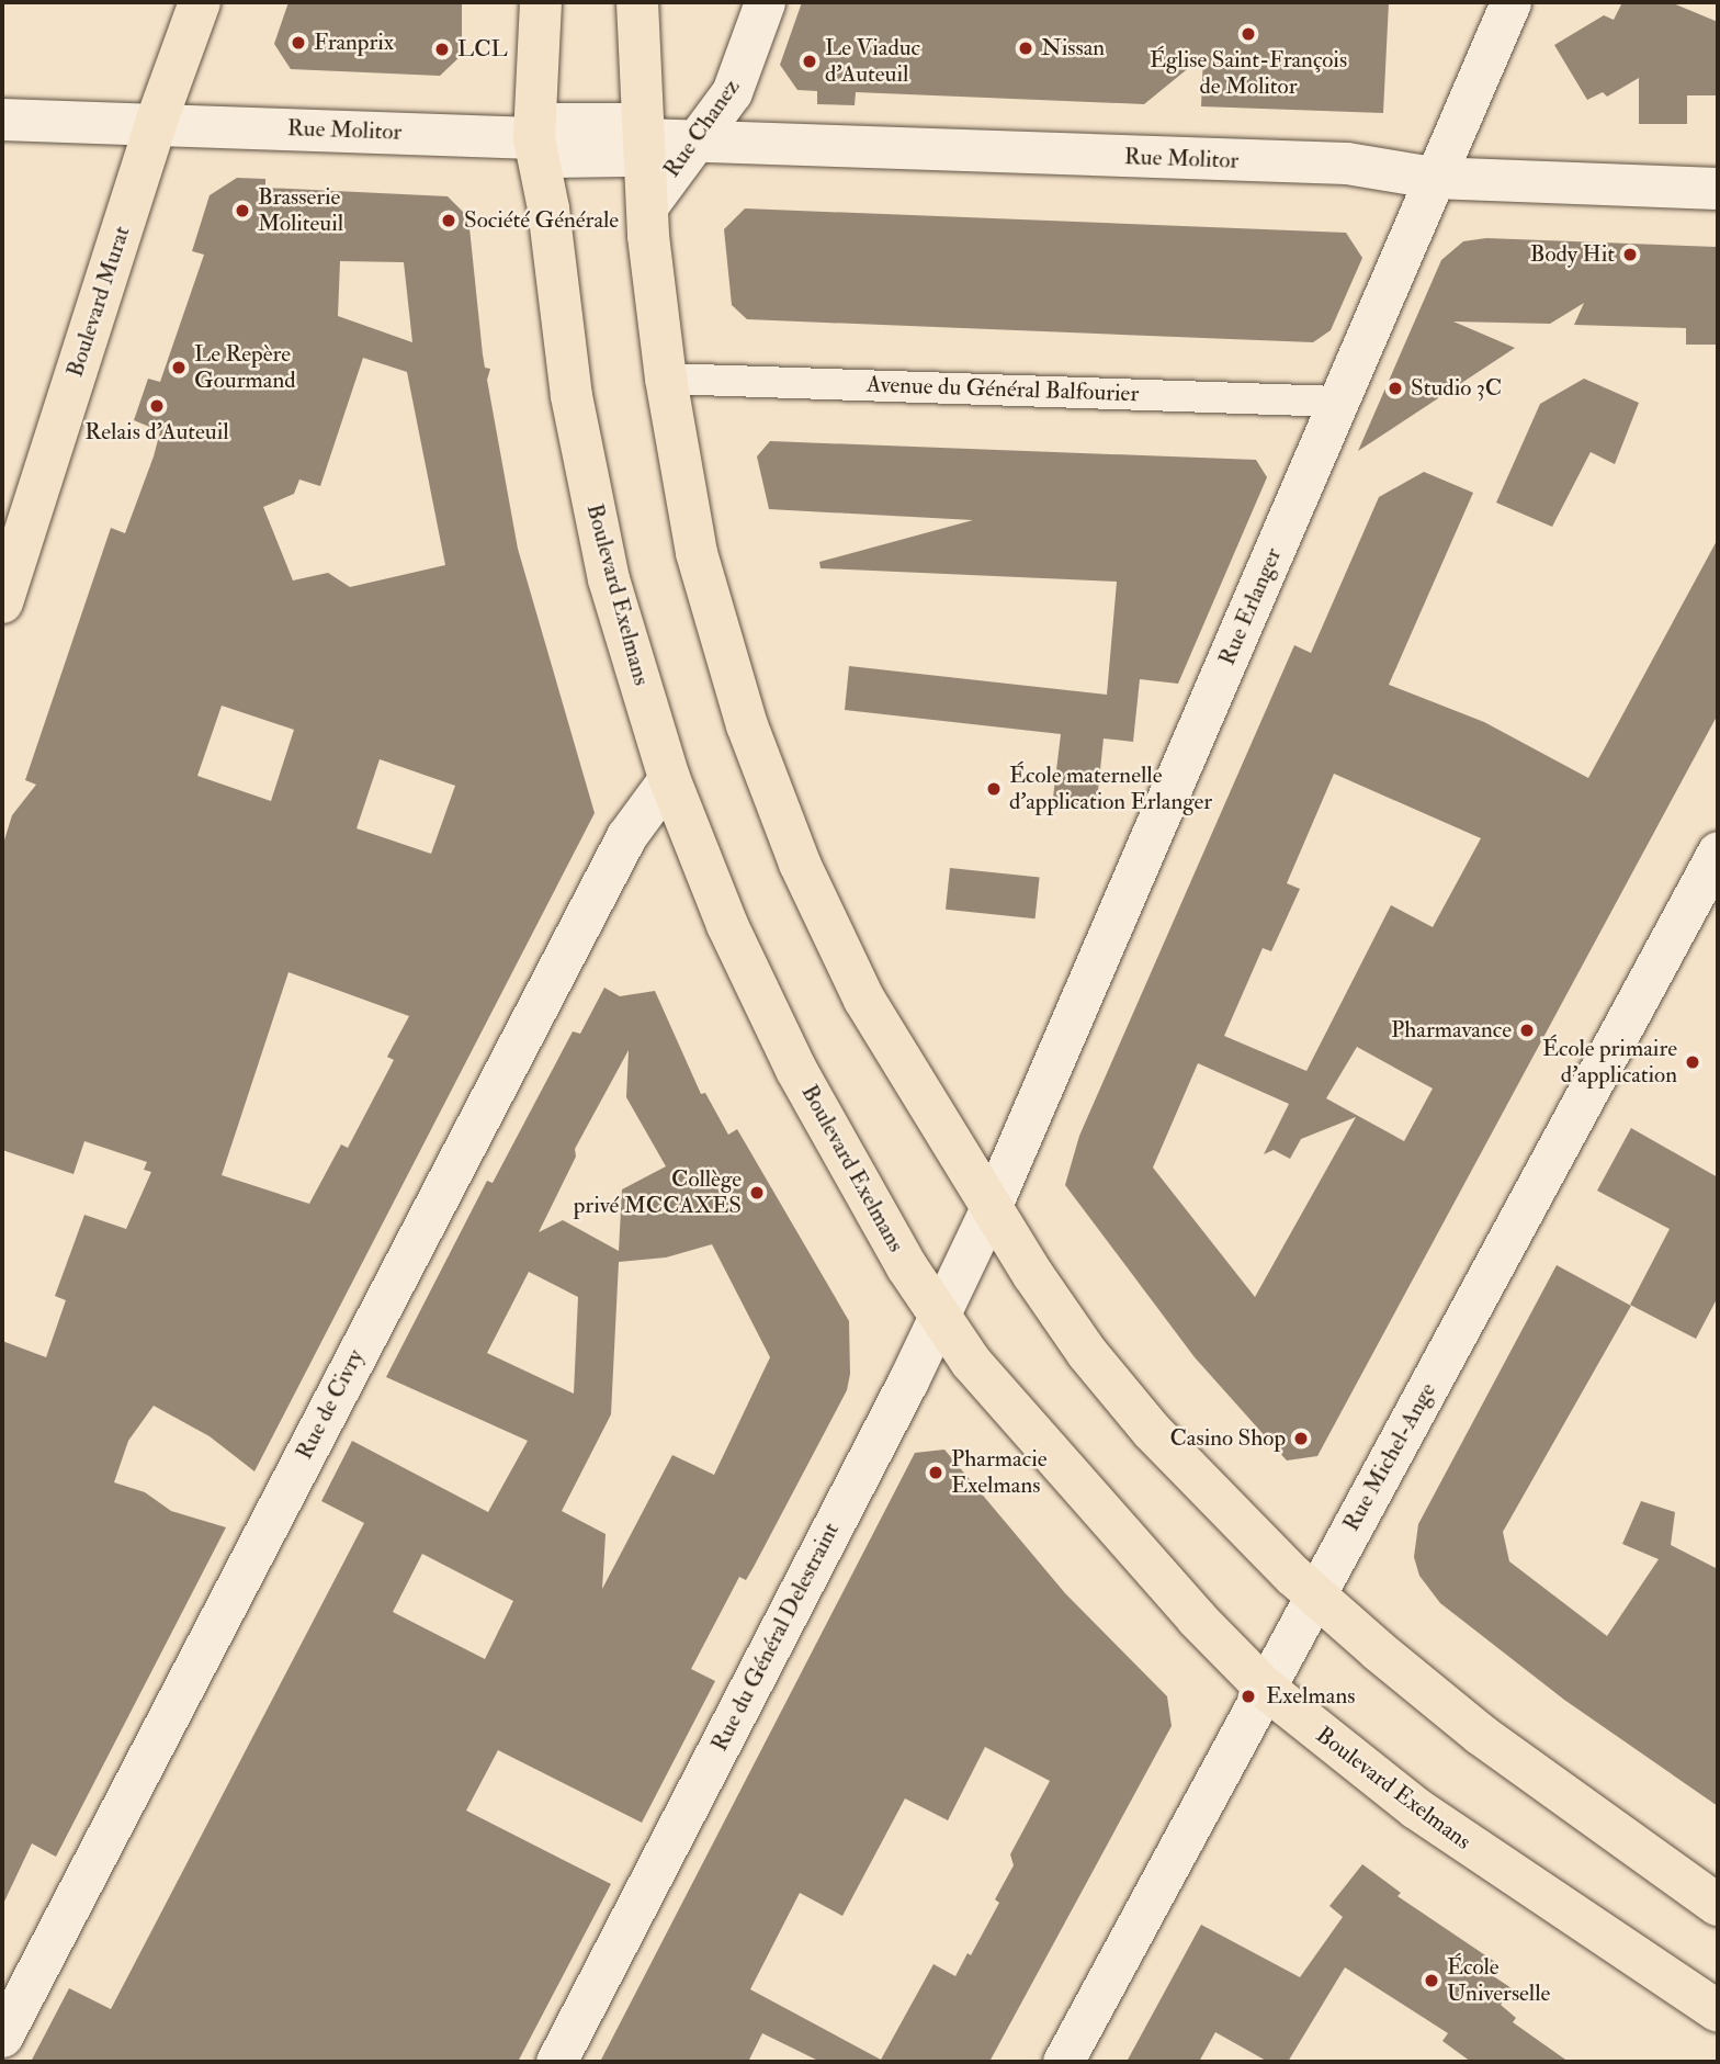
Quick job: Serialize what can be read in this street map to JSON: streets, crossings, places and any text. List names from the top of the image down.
{
  "streets": {
    "main road": ["Boulevard Murat", "Boulevard Exelmans"],
    "street": [
      "Rue Chanez",
      "Rue Molitor",
      "Avenue du Général Balfourier",
      "Rue Erlanger",
      "Rue de Civry",
      "Rue Michel-Ange",
      "Rue du Général Delestraint"
    ]
  },
  "crossings": [
    ["Rue Chanez", "Rue Molitor"],
    ["Rue Molitor", "Boulevard Murat"],
    ["Rue Molitor", "Boulevard Exelmans"],
    ["Rue Molitor", "Rue Erlanger"],
    ["Avenue du Général Balfourier", "Rue Erlanger"],
    ["Boulevard Exelmans", "Rue de Civry"],
    ["Boulevard Exelmans", "Rue Michel-Ange"],
    ["Boulevard Exelmans", "Rue du Général Delestraint"],
    ["Rue Erlanger", "Rue du Général Delestraint"]
  ],
  "places": [
    "Église Saint-François de Molitor",
    "Franprix",
    "Nissan",
    "LCL",
    "Le Viaduc d'Auteuil",
    "Brasserie Moliteuil",
    "Société Générale",
    "Body Hit",
    "Le Repère Gourmand",
    "Studio 3C",
    "Relais d'Auteuil",
    "École maternelle d'application Erlanger",
    "Pharmavance",
    "École primaire d'application",
    "Collège privé MCCAXES",
    "Casino Shop",
    "Pharmacie Exelmans",
    "Exelmans",
    "École Universelle"
  ]
}
